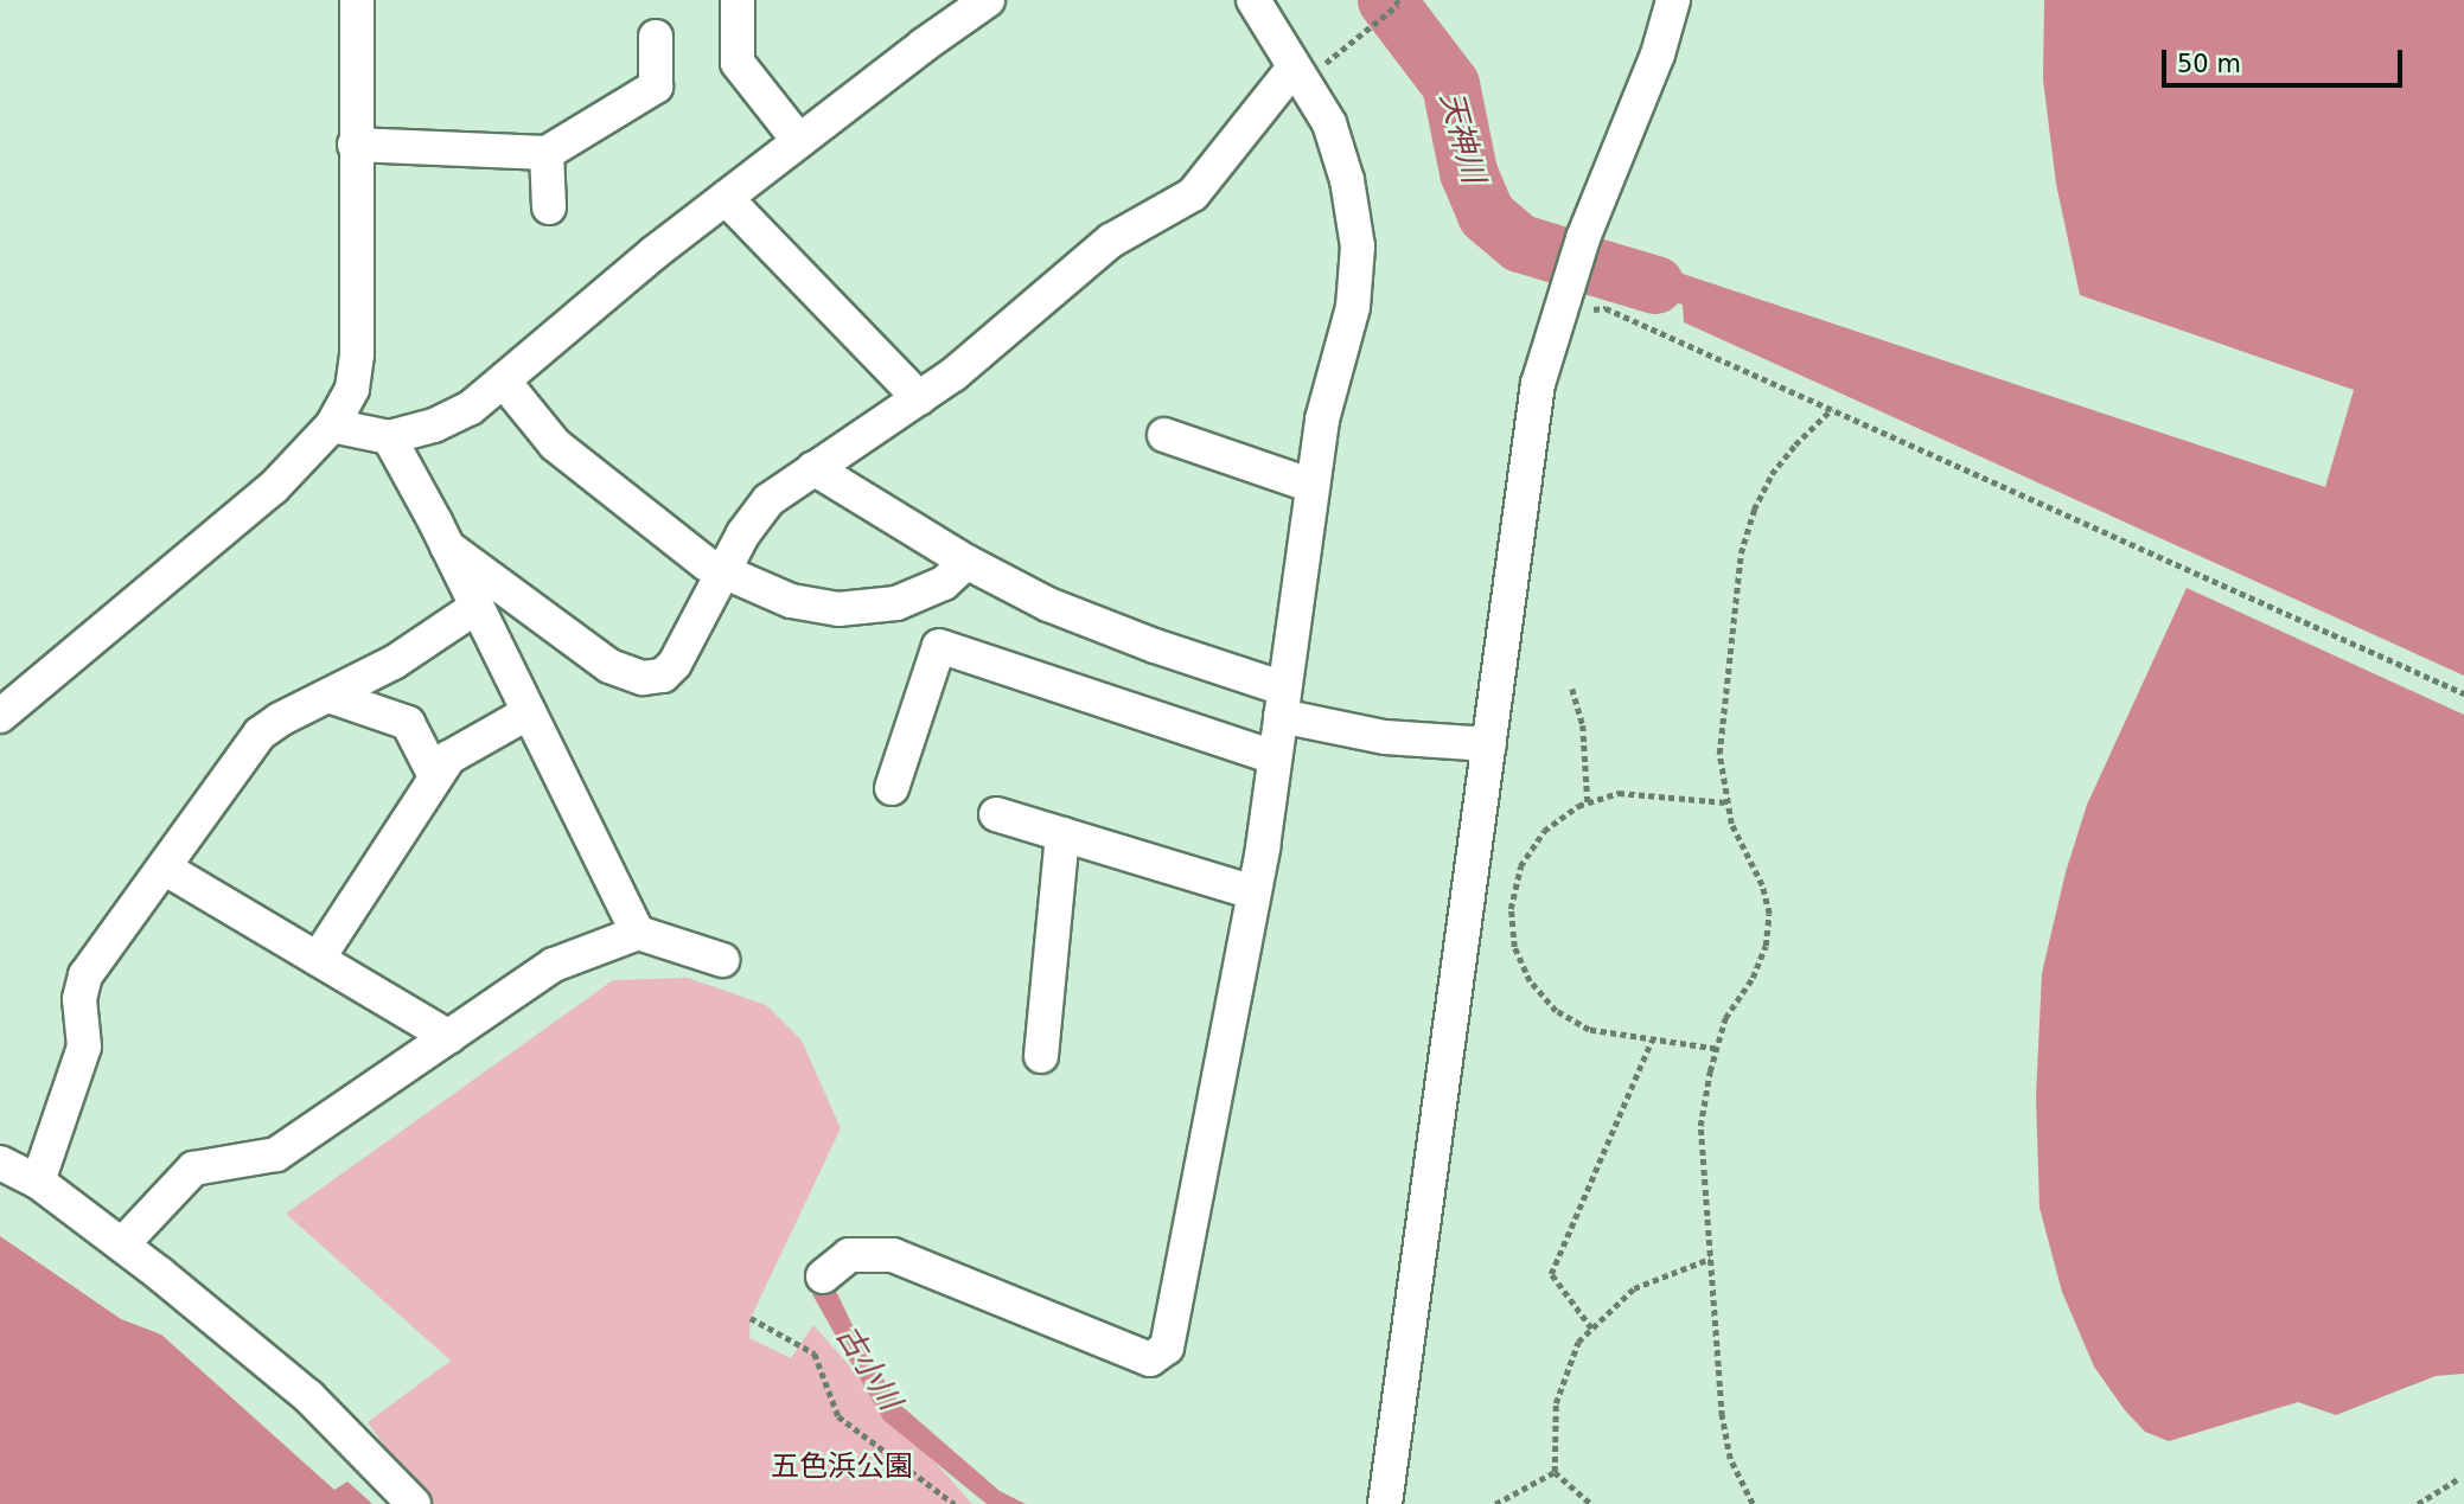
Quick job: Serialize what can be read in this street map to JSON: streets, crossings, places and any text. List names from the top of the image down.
{
  "water": ["天神川", "古小川"],
  "parks": ["五色浜公園"],
  "scale_bar": "50 m"
}
